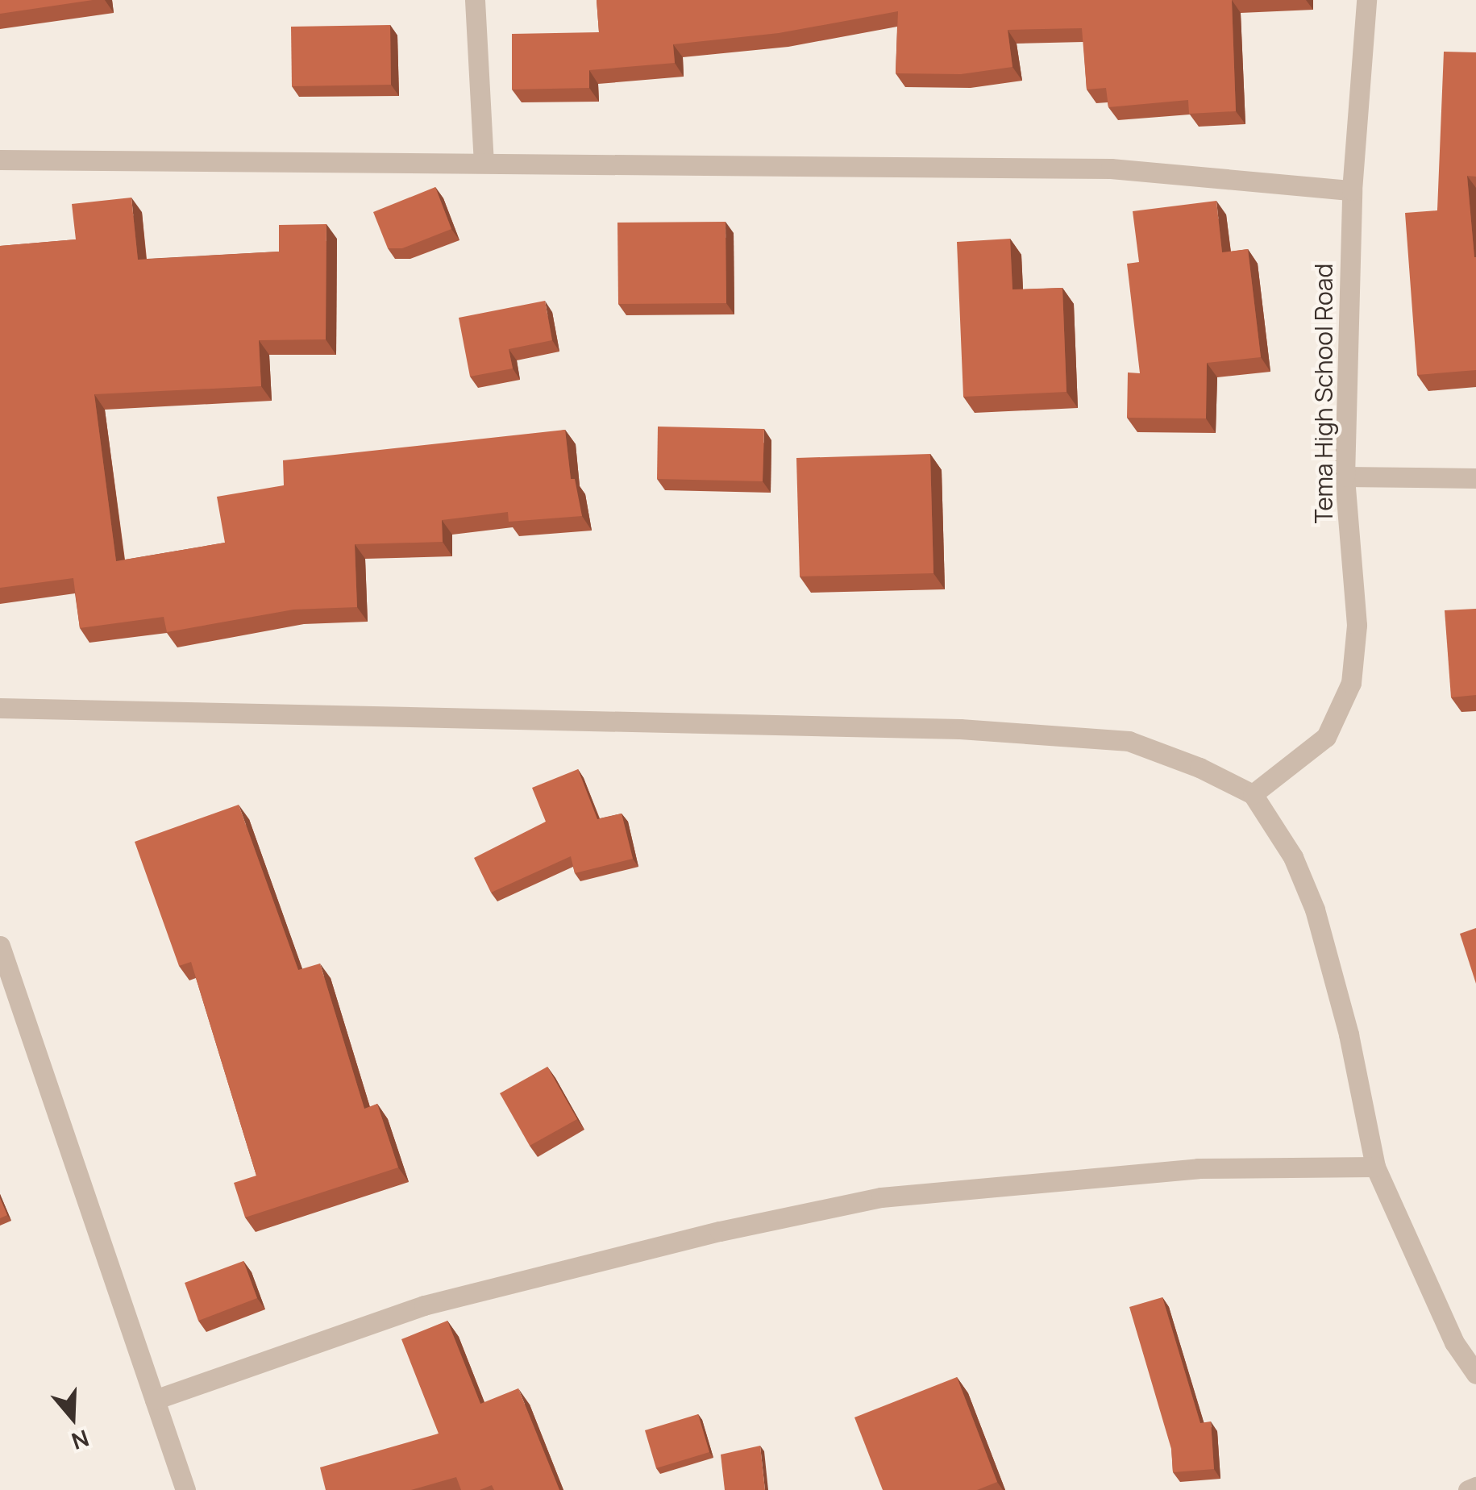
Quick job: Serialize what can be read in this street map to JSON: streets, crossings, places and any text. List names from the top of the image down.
{
  "streets": {
    "street": ["Tema High School Road"]
  },
  "north": "bottom"
}
